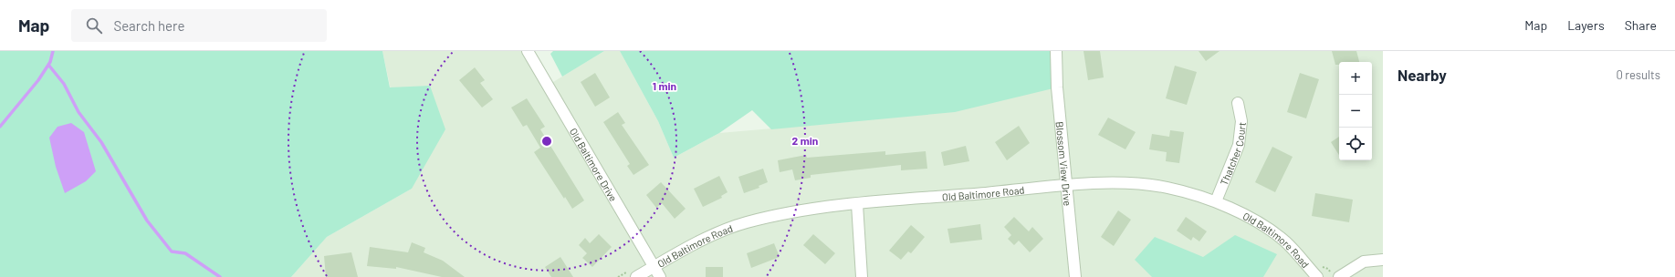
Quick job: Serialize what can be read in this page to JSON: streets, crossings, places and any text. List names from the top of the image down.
{
  "streets": {
    "street": [
      "Thatcher Court",
      "Old Baltimore Drive",
      "Blossom View Drive",
      "Old Baltimore Road"
    ]
  },
  "crossings": [
    ["Thatcher Court", "Old Baltimore Road"],
    ["Old Baltimore Drive", "Old Baltimore Road"],
    ["Blossom View Drive", "Old Baltimore Road"]
  ],
  "page": {
    "header": "Map",
    "search": "Search here",
    "nav": ["Map", "Layers", "Share"],
    "heading": ["Nearby", "0 results"],
    "map_buttons": ["+", "−"]
  },
  "rings": ["1 min", "2 min"]
}
